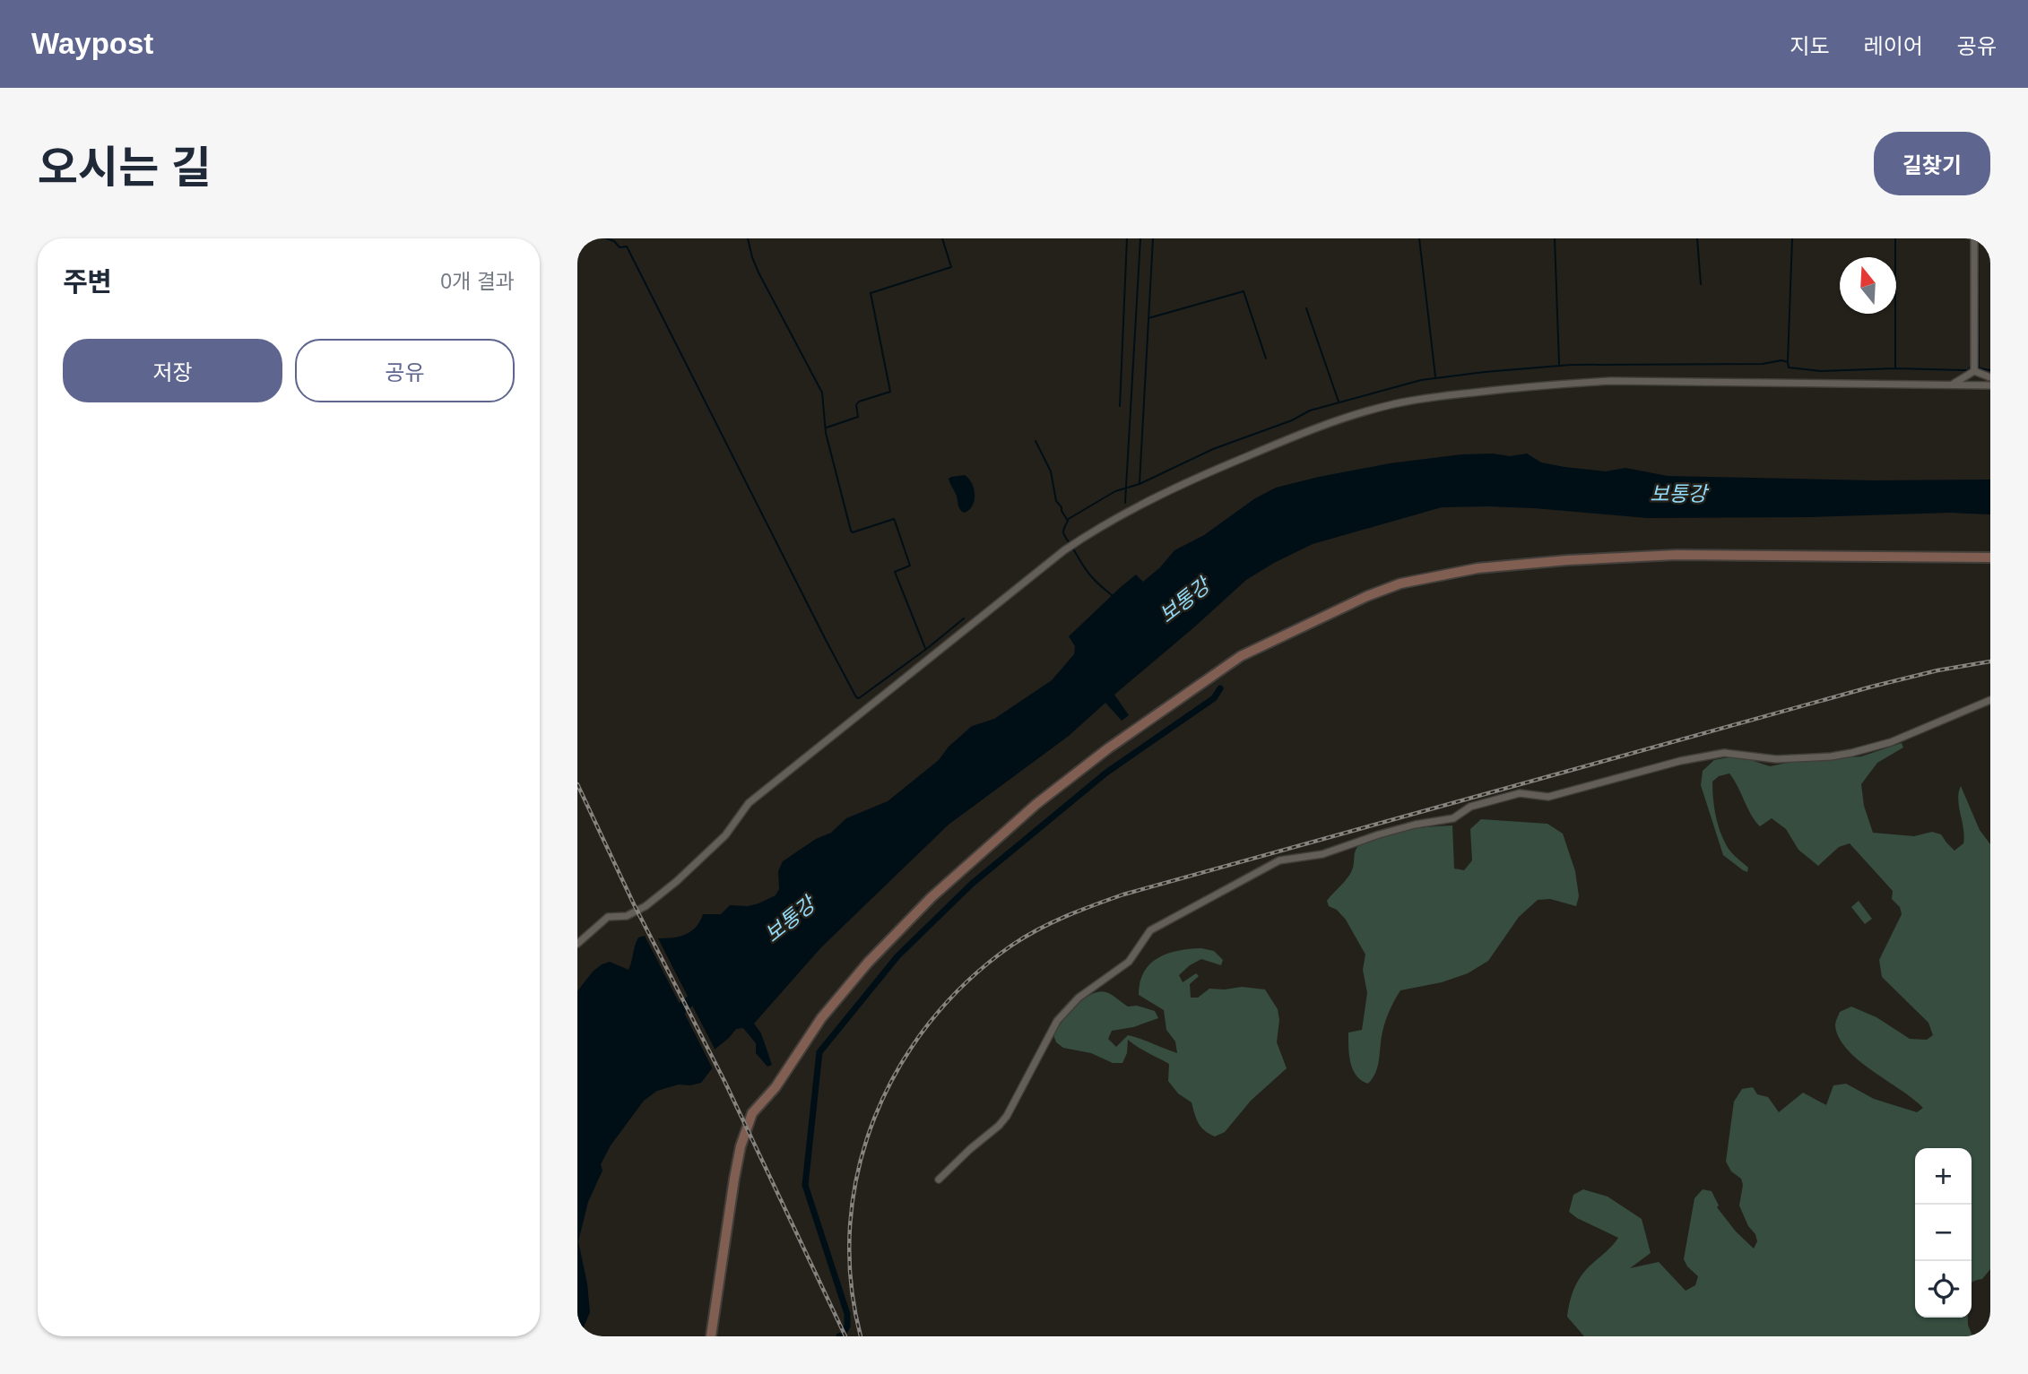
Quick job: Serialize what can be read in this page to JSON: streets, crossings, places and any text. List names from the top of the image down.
{
  "water": ["보통강"],
  "north": "top",
  "page": {
    "header": "Waypost",
    "nav": ["지도", "레이어", "공유"],
    "title": "오시는 길",
    "buttons": [
      "길찾기",
      ["저장", "공유"]
    ],
    "heading": ["주변", "0개 결과"],
    "map_buttons": ["+", "−"]
  }
}
